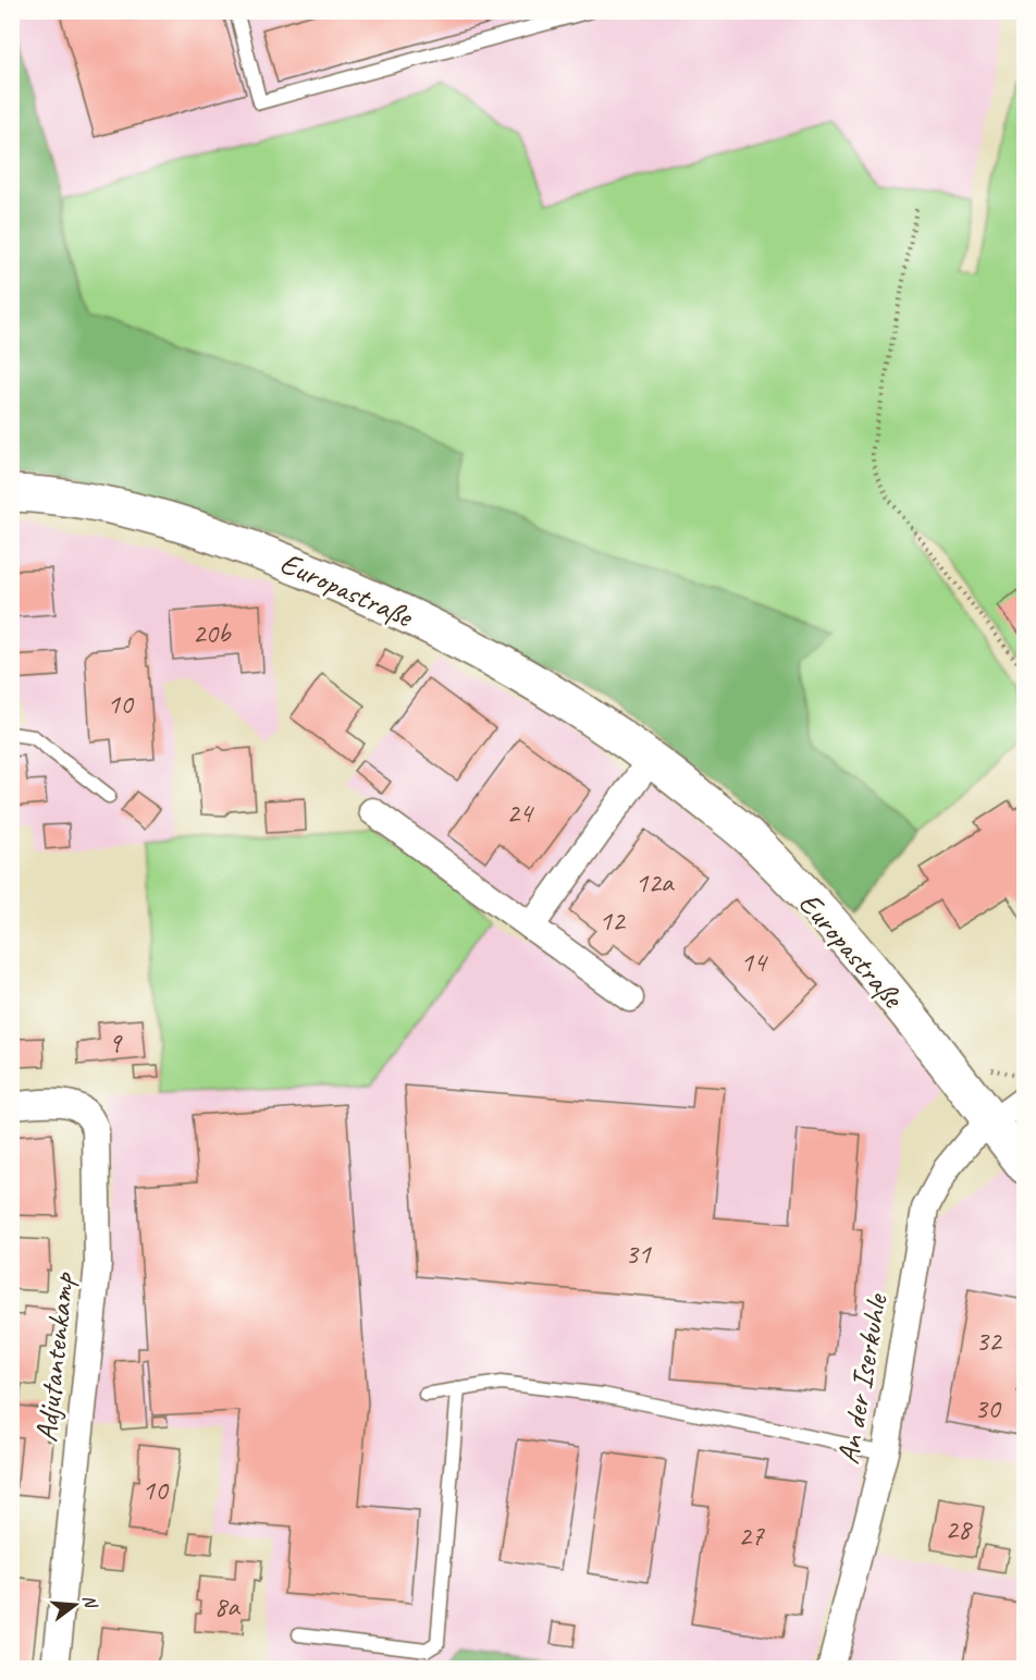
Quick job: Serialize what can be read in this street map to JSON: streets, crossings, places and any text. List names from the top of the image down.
{
  "streets": {
    "street": ["Europastraße", "Adjutantenkamp", "An der Iserkuhle"]
  },
  "crossings": [
    ["Europastraße", "An der Iserkuhle"]
  ],
  "house_numbers": [
    "20b",
    "10",
    "24",
    "12a",
    "12",
    "14",
    "9",
    "31",
    "32",
    "30",
    "10",
    "28",
    "27",
    "8a"
  ],
  "north": "right"
}
